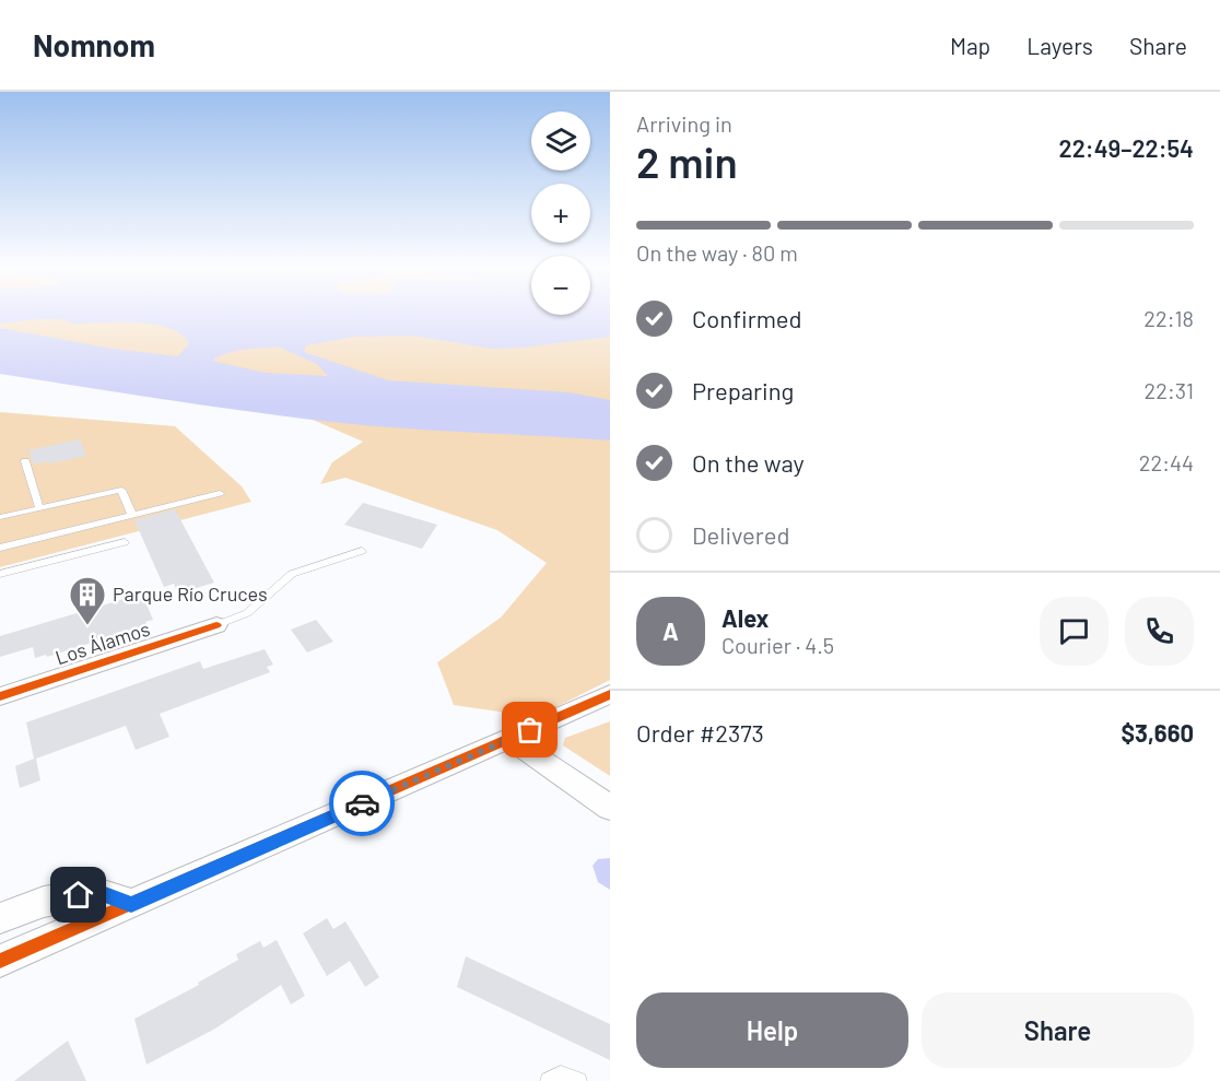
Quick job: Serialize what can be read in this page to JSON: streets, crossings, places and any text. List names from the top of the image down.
{
  "streets": {
    "street": ["Los Álamos"]
  },
  "places": {
    "building": ["Parque Río Cruces"]
  },
  "page": {
    "header": "Nomnom",
    "nav": ["Map", "Layers", "Share"],
    "heading": ["2 min", "Arriving in", "22:49–22:54"],
    "panel": [
      "Alex",
      "Courier · 4.5",
      "Order #2373",
      "$3,660"
    ],
    "map_buttons": ["+", "−"],
    "bar": "On the way · 80 m",
    "list": [
      ["Confirmed", "22:18"],
      ["Preparing", "22:31"],
      ["On the way", "22:44"],
      "Delivered"
    ],
    "round": "A",
    "buttons": ["Help", "Share"]
  }
}
